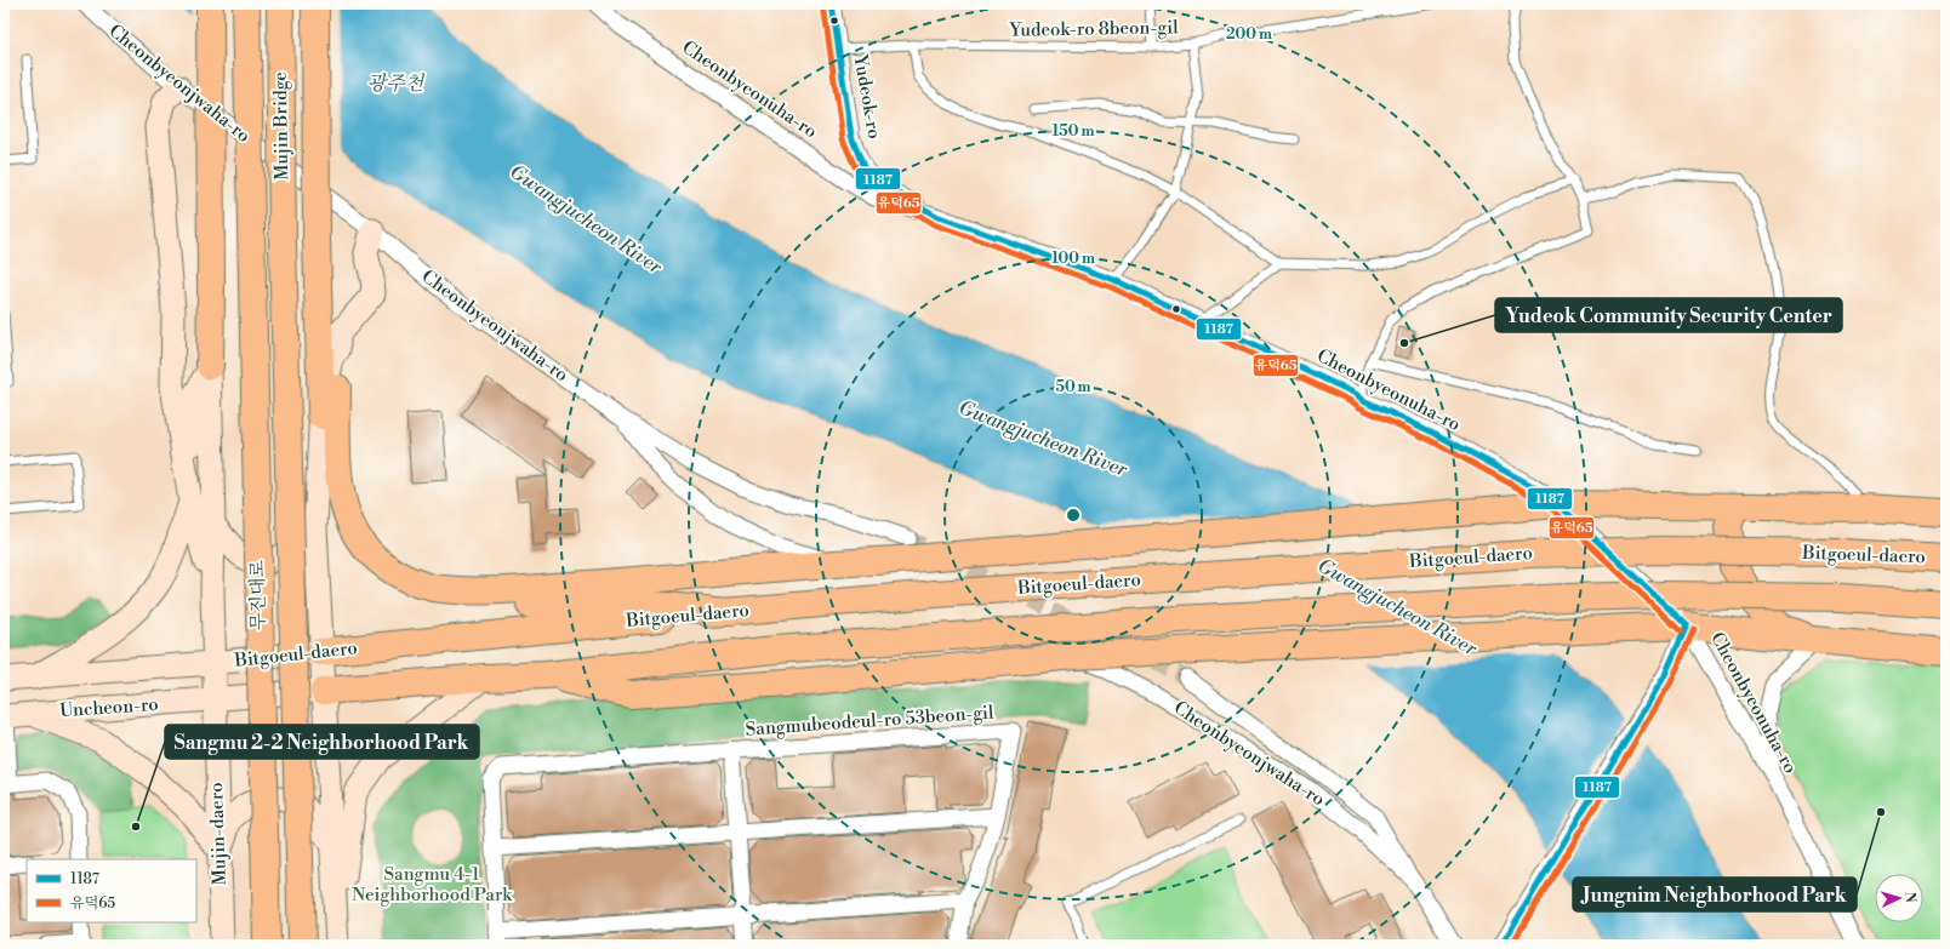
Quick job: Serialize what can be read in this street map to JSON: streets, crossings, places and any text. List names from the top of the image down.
{
  "streets": {
    "highway": ["Mujin Bridge", "Bitgoeul-daero", "무진대로"],
    "street": [
      "Cheonbyeonjwaha-ro",
      "Cheonbyeonuha-ro",
      "Yudeok-ro",
      "Uncheon-ro",
      "Sangmubeodeul-ro 53beon-gil",
      "Mujin-daero"
    ],
    "lane": ["Yudeok-ro 8beon-gil"]
  },
  "crossings": [
    ["Yudeok-ro 8beon-gil", "Yudeok-ro"],
    ["Cheonbyeonuha-ro", "Yudeok-ro"],
    ["Mujin Bridge", "무진대로"],
    ["Bitgoeul-daero", "Uncheon-ro"],
    ["Bitgoeul-daero", "Mujin-daero"],
    ["Uncheon-ro", "Mujin-daero"]
  ],
  "water": ["광주천", "Gwangjucheon River"],
  "parks": ["Sangmu 4-1 Neighborhood Park"],
  "places": ["Yudeok Community Security Center", "Jungnim Neighborhood Park", "Sangmu 2-2 Neighborhood Park"],
  "lines": ["transit line 1187", "transit line 유덕65"],
  "legend": ["1187", "유덕65"],
  "north": "right",
  "rings": [
    "200 m",
    "150 m",
    "100 m",
    "50 m"
  ]
}
